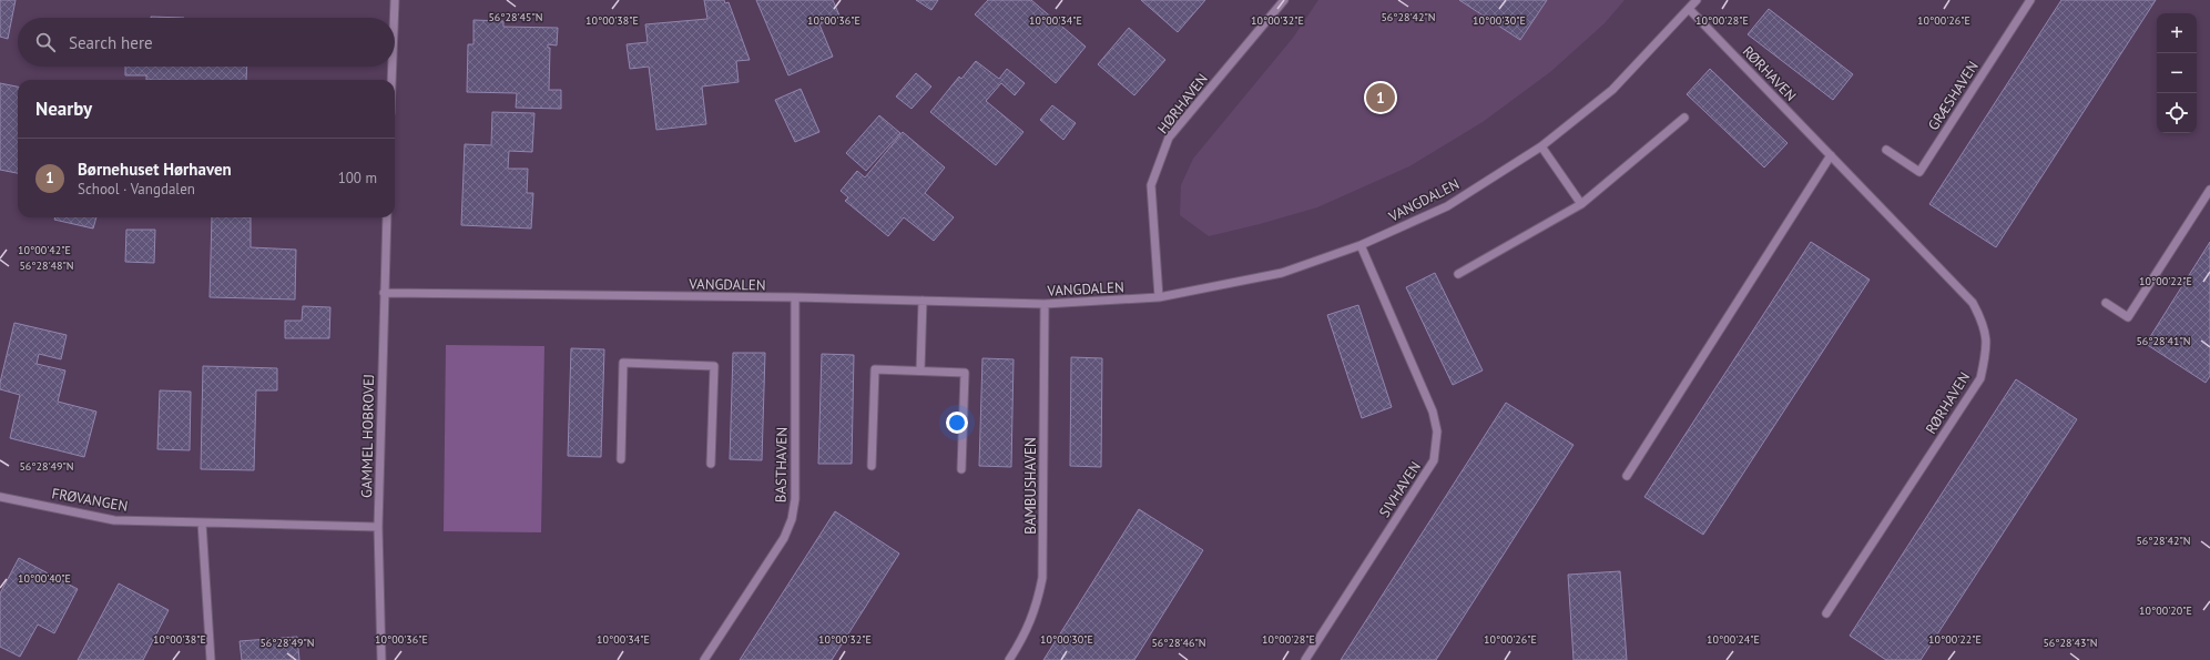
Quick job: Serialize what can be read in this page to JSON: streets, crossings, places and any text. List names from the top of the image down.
{
  "streets": {
    "street": [
      "RØRHAVEN",
      "GRÆSHAVEN",
      "HØRHAVEN",
      "VANGDALEN",
      "GAMMEL HOBROVEJ",
      "BASTHAVEN",
      "BAMBUSHAVEN",
      "SIVHAVEN",
      "FRØVANGEN"
    ]
  },
  "crossings": [
    ["RØRHAVEN", "VANGDALEN"],
    ["HØRHAVEN", "VANGDALEN"],
    ["VANGDALEN", "GAMMEL HOBROVEJ"],
    ["VANGDALEN", "BASTHAVEN"],
    ["VANGDALEN", "BAMBUSHAVEN"],
    ["VANGDALEN", "SIVHAVEN"],
    ["GAMMEL HOBROVEJ", "FRØVANGEN"]
  ],
  "page": {
    "map_buttons": ["+", "−"],
    "search": "Search here",
    "heading": "Nearby",
    "pins": "1",
    "list": [
      {
        "mark": "1",
        "name": "Børnehuset Hørhaven",
        "note": "School · Vangdalen",
        "value": "100 m"
      }
    ]
  },
  "coordinates": [
    "56°28'45\"N",
    "56°28'42\"N",
    "10°00'38\"E",
    "10°00'36\"E",
    "10°00'34\"E",
    "10°00'32\"E",
    "10°00'30\"E",
    "10°00'28\"E",
    "10°00'26\"E",
    "10°00'42\"E",
    "56°28'48\"N",
    "10°00'22\"E",
    "56°28'41\"N",
    "56°28'49\"N",
    "10°00'40\"E",
    "10°00'20\"E",
    "10°00'24\"E",
    "56°28'46\"N",
    "56°28'43\"N"
  ]
}
